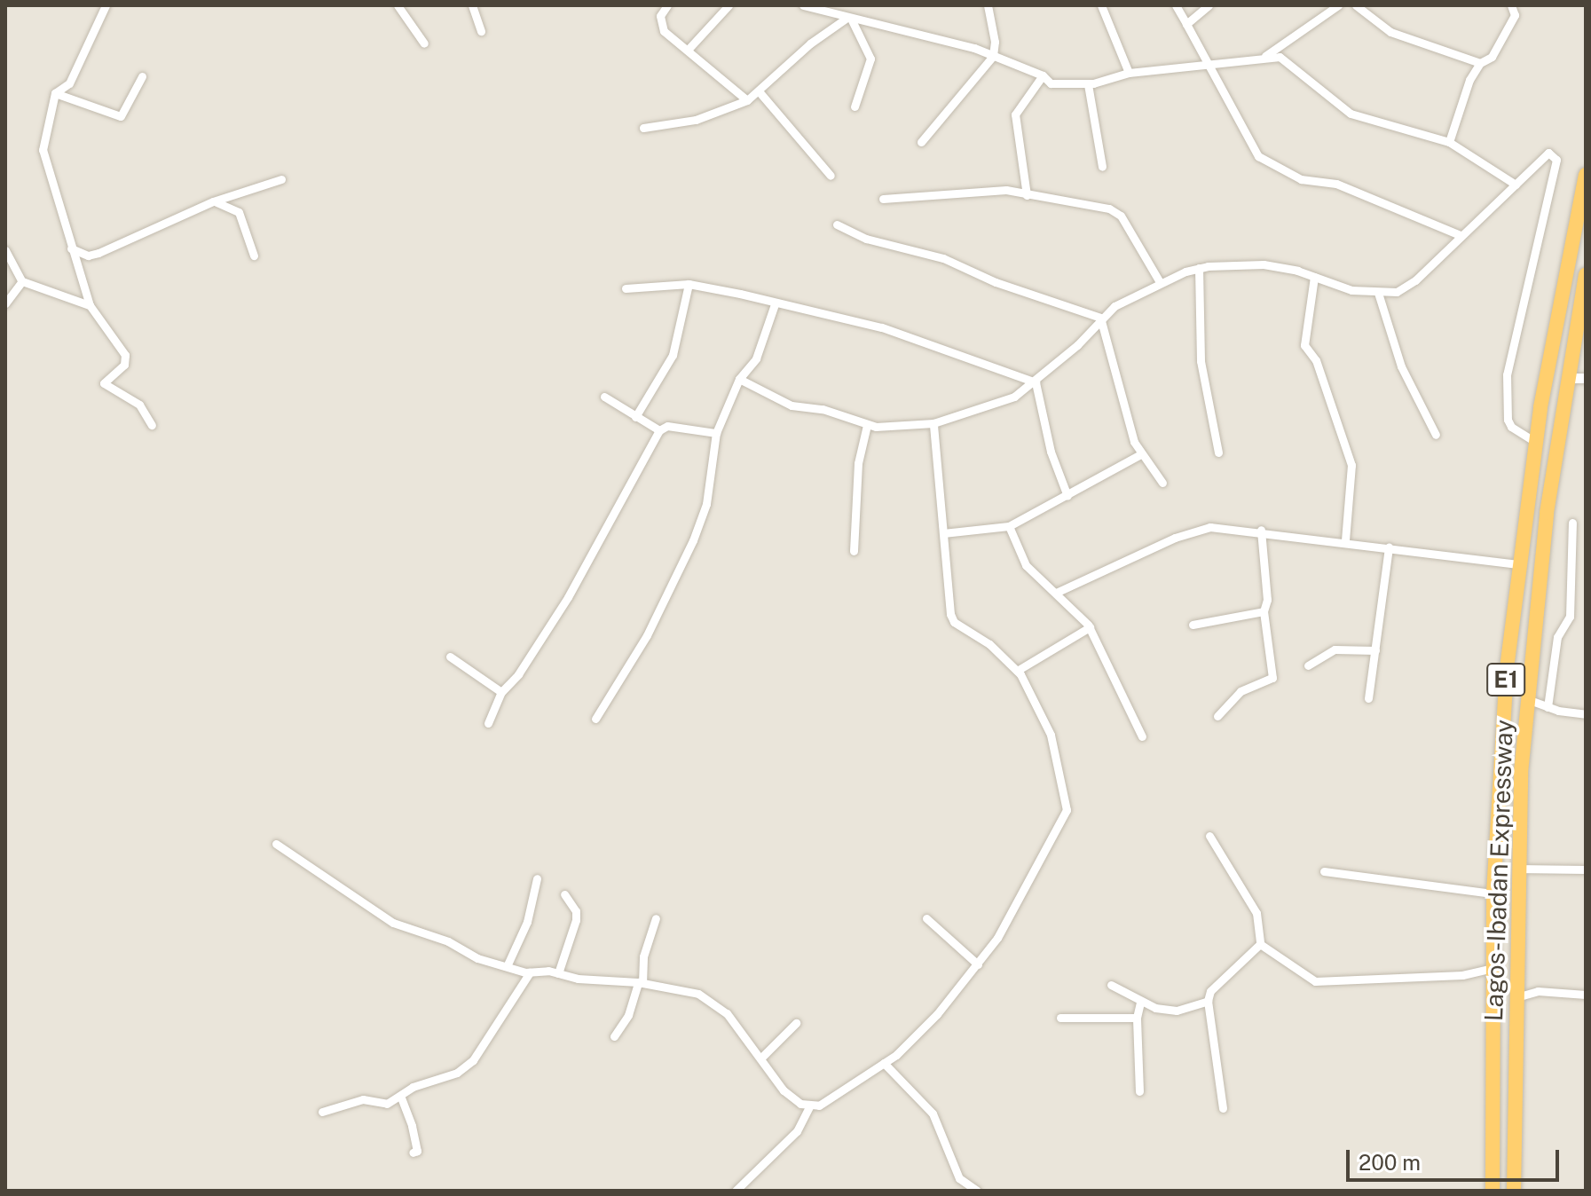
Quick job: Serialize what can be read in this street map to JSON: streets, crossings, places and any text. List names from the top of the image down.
{
  "streets": {
    "highway": ["E1", "Lagos-Ibadan Expressway"]
  },
  "scale_bar": "200 m"
}
